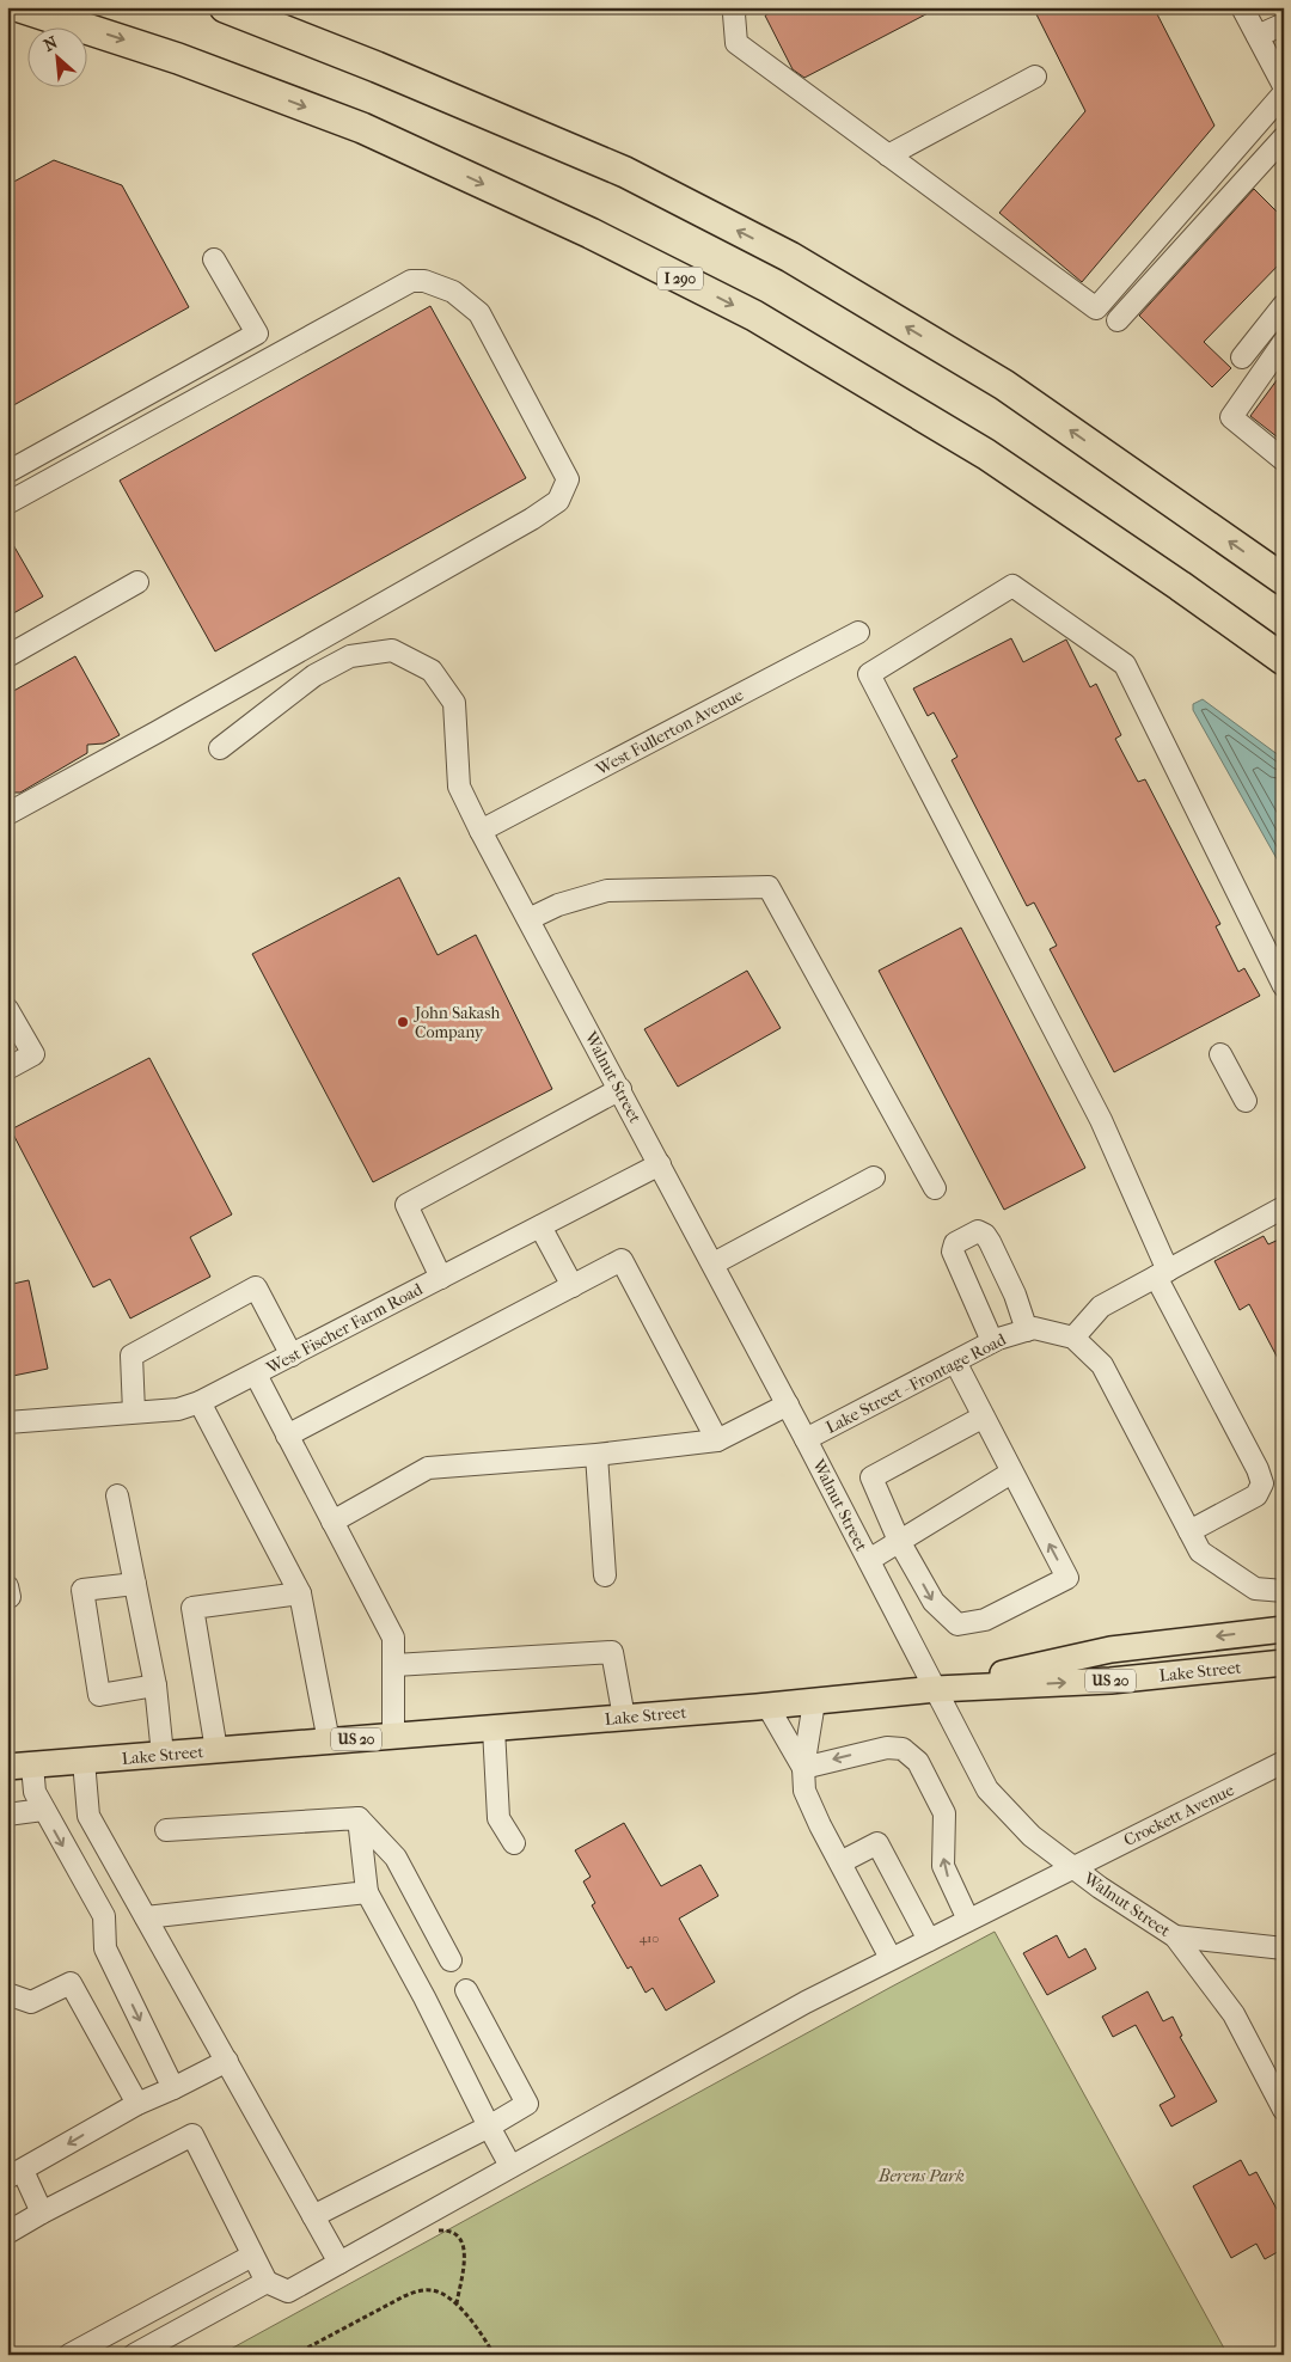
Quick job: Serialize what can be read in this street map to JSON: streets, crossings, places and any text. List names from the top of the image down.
{
  "streets": {
    "highway": ["I 290"],
    "main road": ["Lake Street", "US 20"],
    "street": [
      "West Fullerton Avenue",
      "Walnut Street",
      "West Fischer Farm Road",
      "Lake Street - Frontage Road",
      "Crockett Avenue"
    ]
  },
  "crossings": [
    ["West Fullerton Avenue", "Walnut Street"],
    ["Walnut Street", "West Fischer Farm Road"],
    ["Walnut Street", "Lake Street - Frontage Road"],
    ["Walnut Street", "Lake Street"],
    ["Walnut Street", "Crockett Avenue"]
  ],
  "parks": ["Berens Park"],
  "places": ["John Sakash Company"],
  "house_numbers": ["410"],
  "north": "top left"
}
